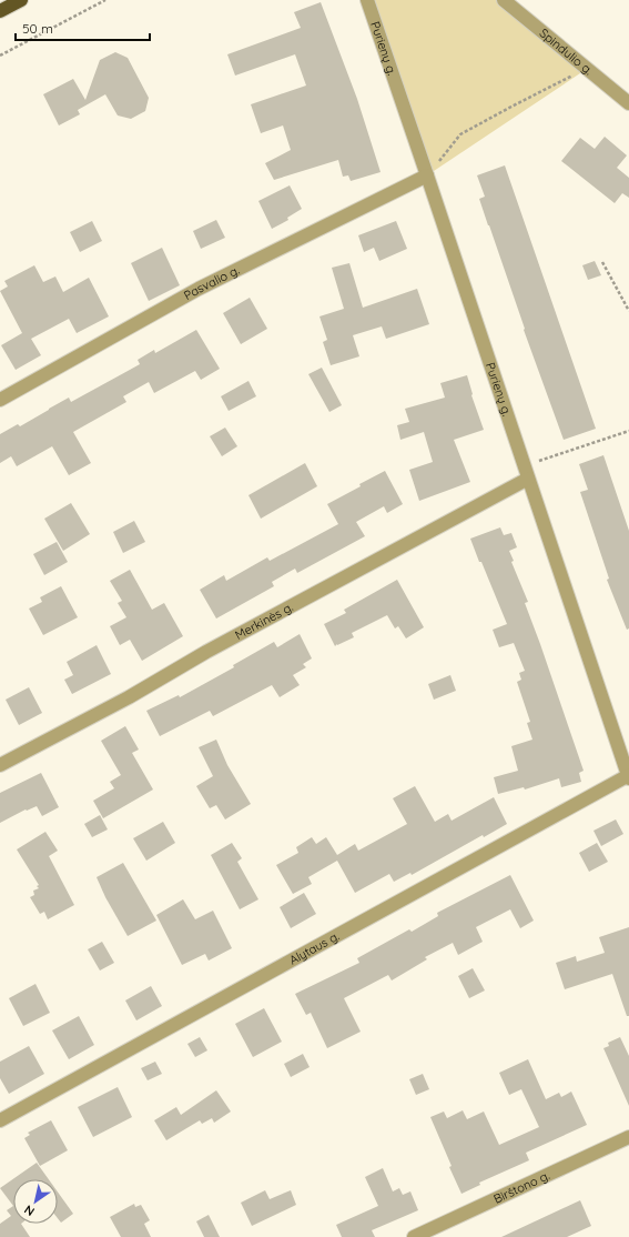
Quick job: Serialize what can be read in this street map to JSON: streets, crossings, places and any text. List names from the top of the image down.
{
  "streets": {
    "street": [
      "Purienų g.",
      "Spindulio g.",
      "Pasvalio g.",
      "Merkinės g.",
      "Alytaus g.",
      "Birštono g."
    ]
  },
  "crossings": [
    ["Purienų g.", "Pasvalio g."],
    ["Purienų g.", "Merkinės g."],
    ["Purienų g.", "Alytaus g."]
  ],
  "scale_bar": "50 m",
  "north": "bottom left"
}
